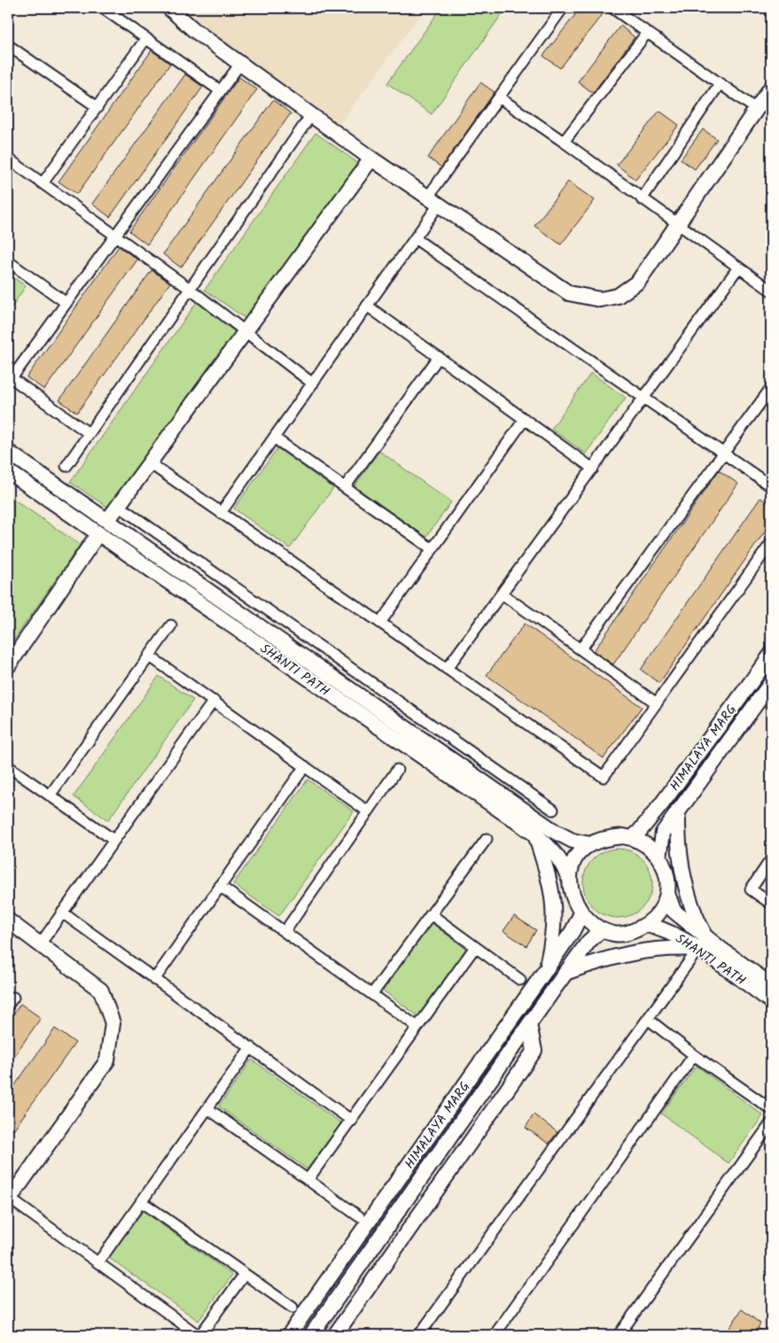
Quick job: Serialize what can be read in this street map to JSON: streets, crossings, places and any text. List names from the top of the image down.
{
  "streets": {
    "main road": ["SHANTI PATH", "HIMALAYA MARG"]
  },
  "crossings": [
    ["SHANTI PATH", "HIMALAYA MARG"]
  ]
}
